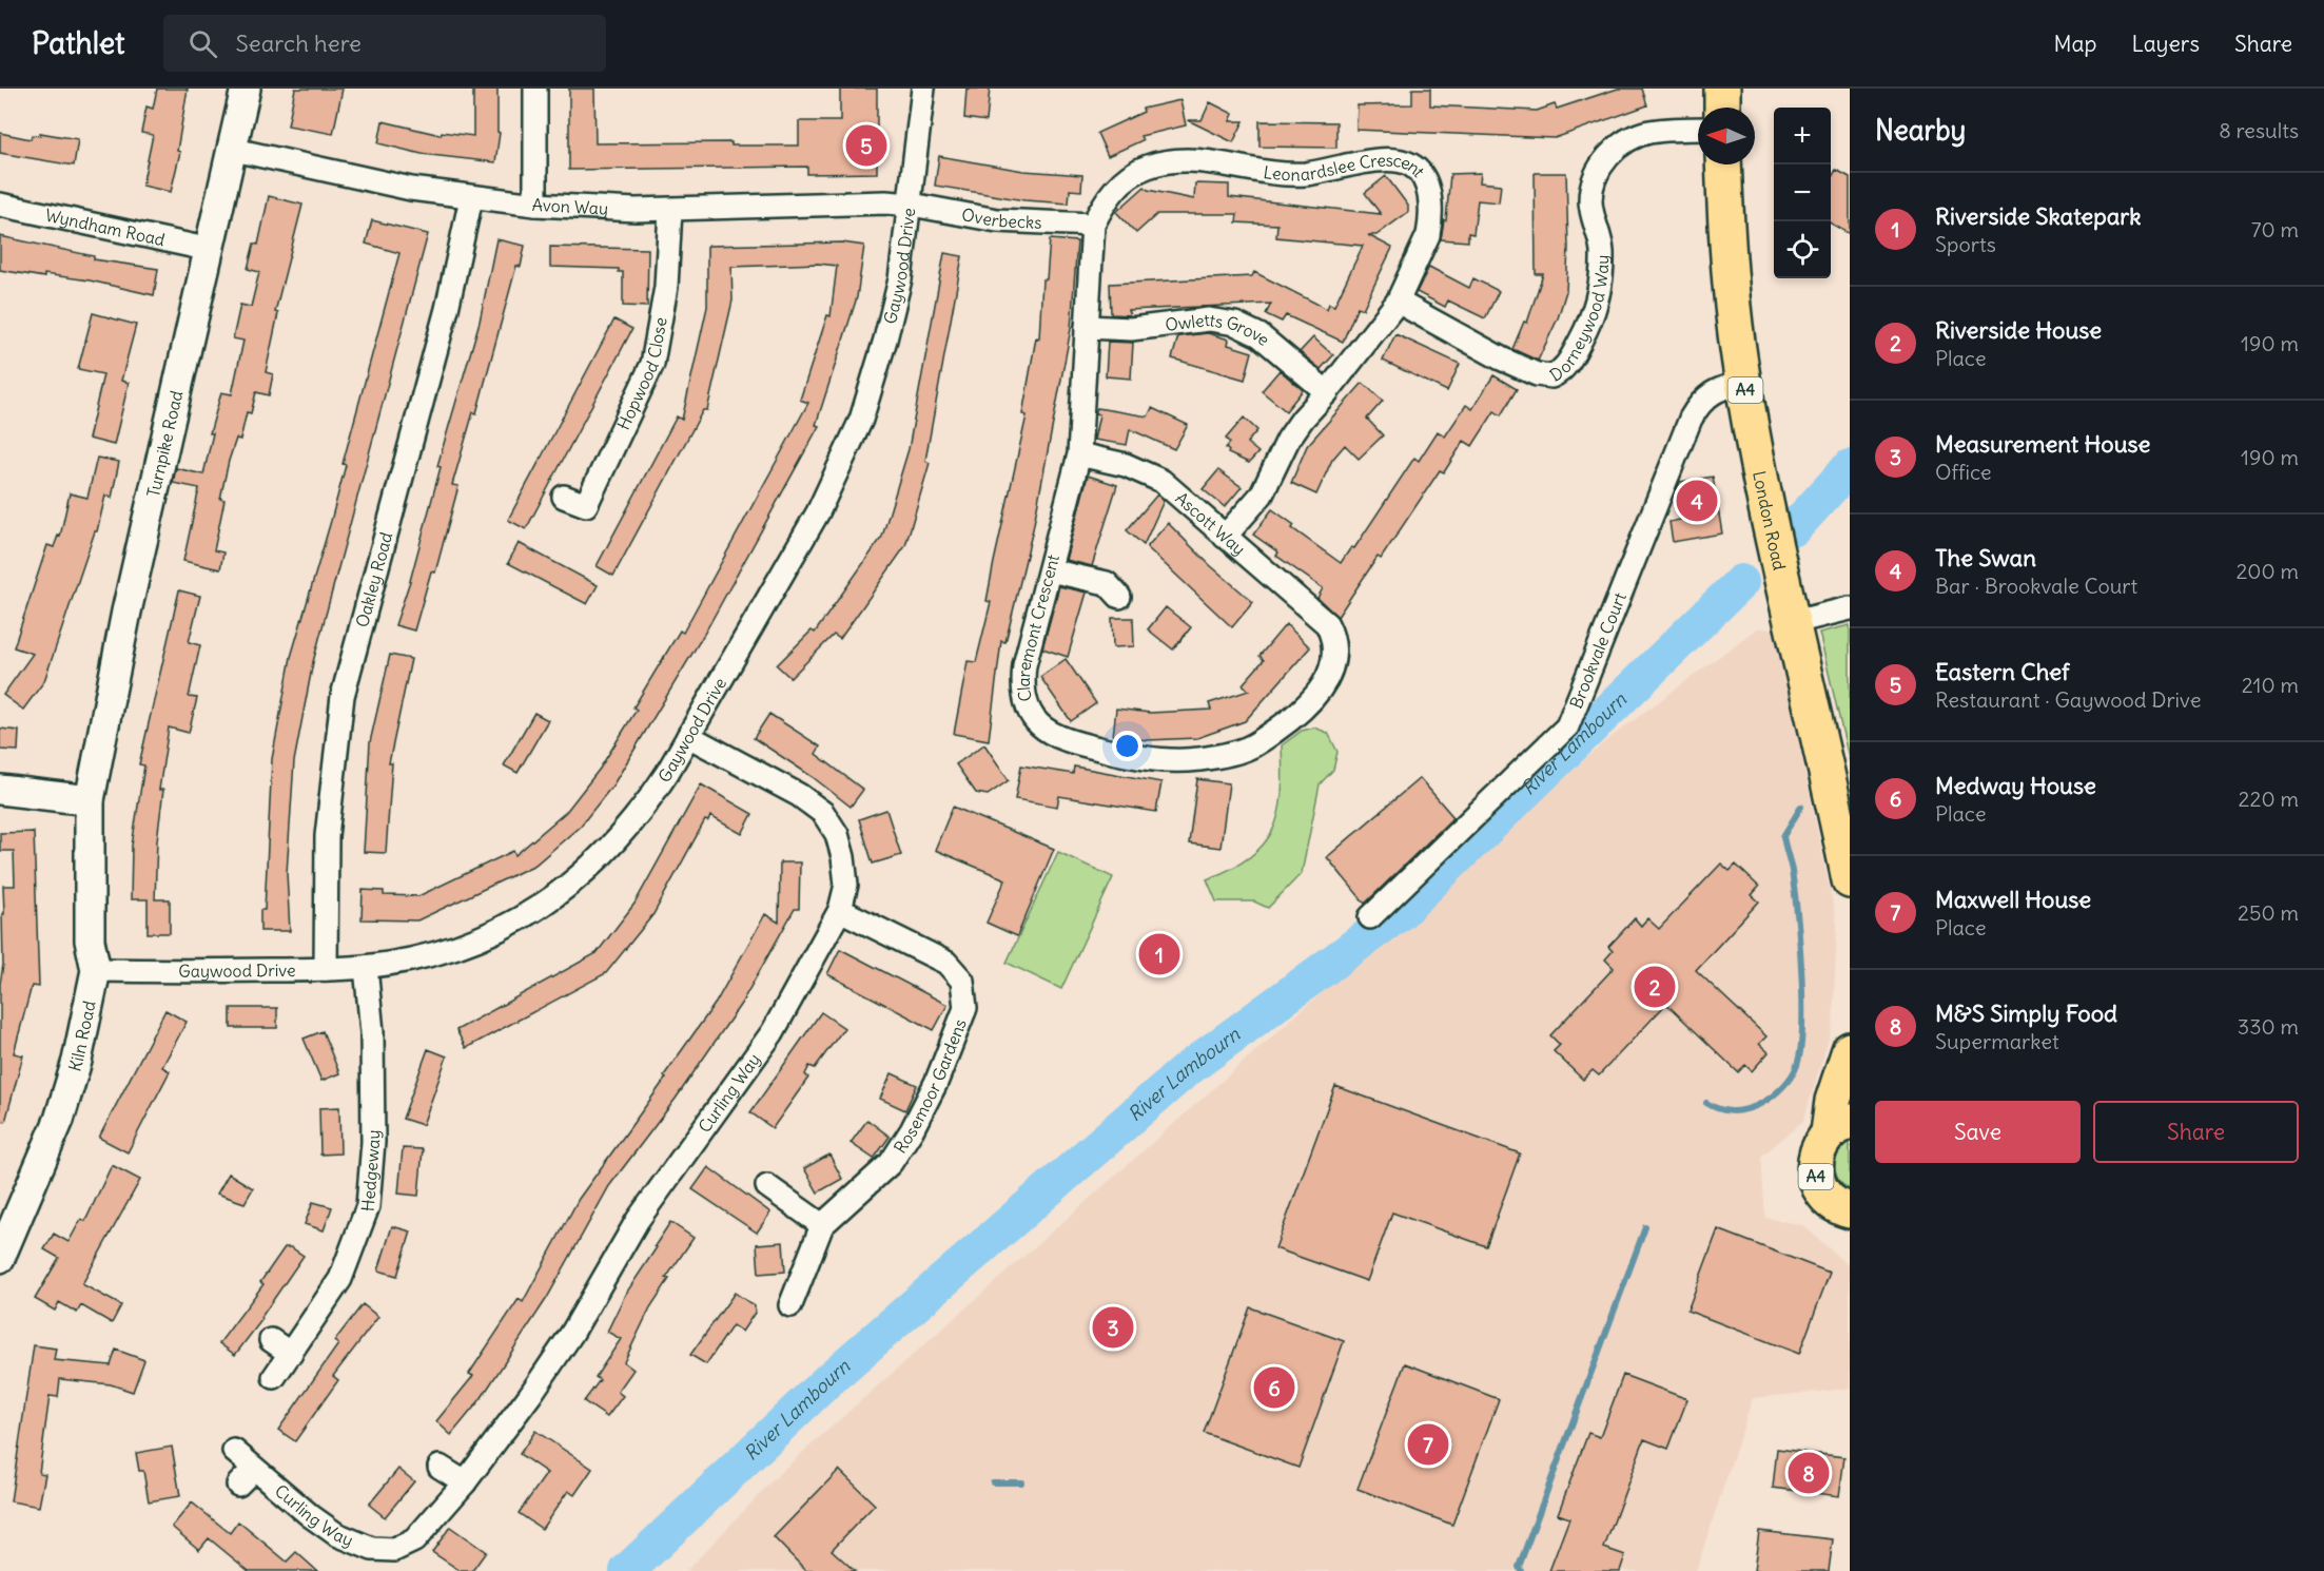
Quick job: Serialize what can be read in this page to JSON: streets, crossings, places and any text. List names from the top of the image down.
{
  "streets": {
    "main road": ["A4", "London Road"],
    "street": [
      "Leonardslee Crescent",
      "Avon Way",
      "Overbecks",
      "Wyndham Road",
      "Gaywood Drive",
      "Dorneywood Way",
      "Owletts Grove",
      "Hopwood Close",
      "Turnpike Road",
      "Ascott Way",
      "Oakley Road",
      "Claremont Crescent",
      "Brookvale Court",
      "Kiln Road",
      "Rosemoor Gardens",
      "Curling Way",
      "Hedgeway"
    ]
  },
  "crossings": [
    ["Leonardslee Crescent", "Overbecks"],
    ["Leonardslee Crescent", "Dorneywood Way"],
    ["Leonardslee Crescent", "Owletts Grove"],
    ["Leonardslee Crescent", "Ascott Way"],
    ["Leonardslee Crescent", "Claremont Crescent"],
    ["Avon Way", "Overbecks"],
    ["Avon Way", "Gaywood Drive"],
    ["Avon Way", "Hopwood Close"],
    ["Avon Way", "Turnpike Road"],
    ["Avon Way", "Oakley Road"],
    ["Overbecks", "Gaywood Drive"],
    ["Overbecks", "Claremont Crescent"],
    ["Wyndham Road", "Turnpike Road"],
    ["Gaywood Drive", "Oakley Road"],
    ["Gaywood Drive", "Kiln Road"],
    ["Gaywood Drive", "Curling Way"],
    ["Gaywood Drive", "Hedgeway"],
    ["Owletts Grove", "Claremont Crescent"],
    ["Turnpike Road", "Kiln Road"],
    ["London Road", "Brookvale Court"],
    ["Ascott Way", "Claremont Crescent"],
    ["Rosemoor Gardens", "Curling Way"]
  ],
  "water": ["River Lambourn"],
  "north": "left",
  "page": {
    "header": "Pathlet",
    "search": "Search here",
    "nav": ["Map", "Layers", "Share"],
    "heading": ["Nearby", "8 results"],
    "map_buttons": ["+", "−"],
    "pins": [
      "5",
      "4",
      "1",
      "2",
      "3",
      "6",
      "7",
      "8"
    ],
    "list": [
      {
        "mark": "1",
        "name": "Riverside Skatepark",
        "note": "Sports",
        "value": "70 m"
      },
      {
        "mark": "2",
        "name": "Riverside House",
        "note": "Place",
        "value": "190 m"
      },
      {
        "mark": "3",
        "name": "Measurement House",
        "note": "Office",
        "value": "190 m"
      },
      {
        "mark": "4",
        "name": "The Swan",
        "note": "Bar · Brookvale Court",
        "value": "200 m"
      },
      {
        "mark": "5",
        "name": "Eastern Chef",
        "note": "Restaurant · Gaywood Drive",
        "value": "210 m"
      },
      {
        "mark": "6",
        "name": "Medway House",
        "note": "Place",
        "value": "220 m"
      },
      {
        "mark": "7",
        "name": "Maxwell House",
        "note": "Place",
        "value": "250 m"
      },
      {
        "mark": "8",
        "name": "M&S Simply Food",
        "note": "Supermarket",
        "value": "330 m"
      }
    ],
    "buttons": ["Save", "Share"]
  }
}
